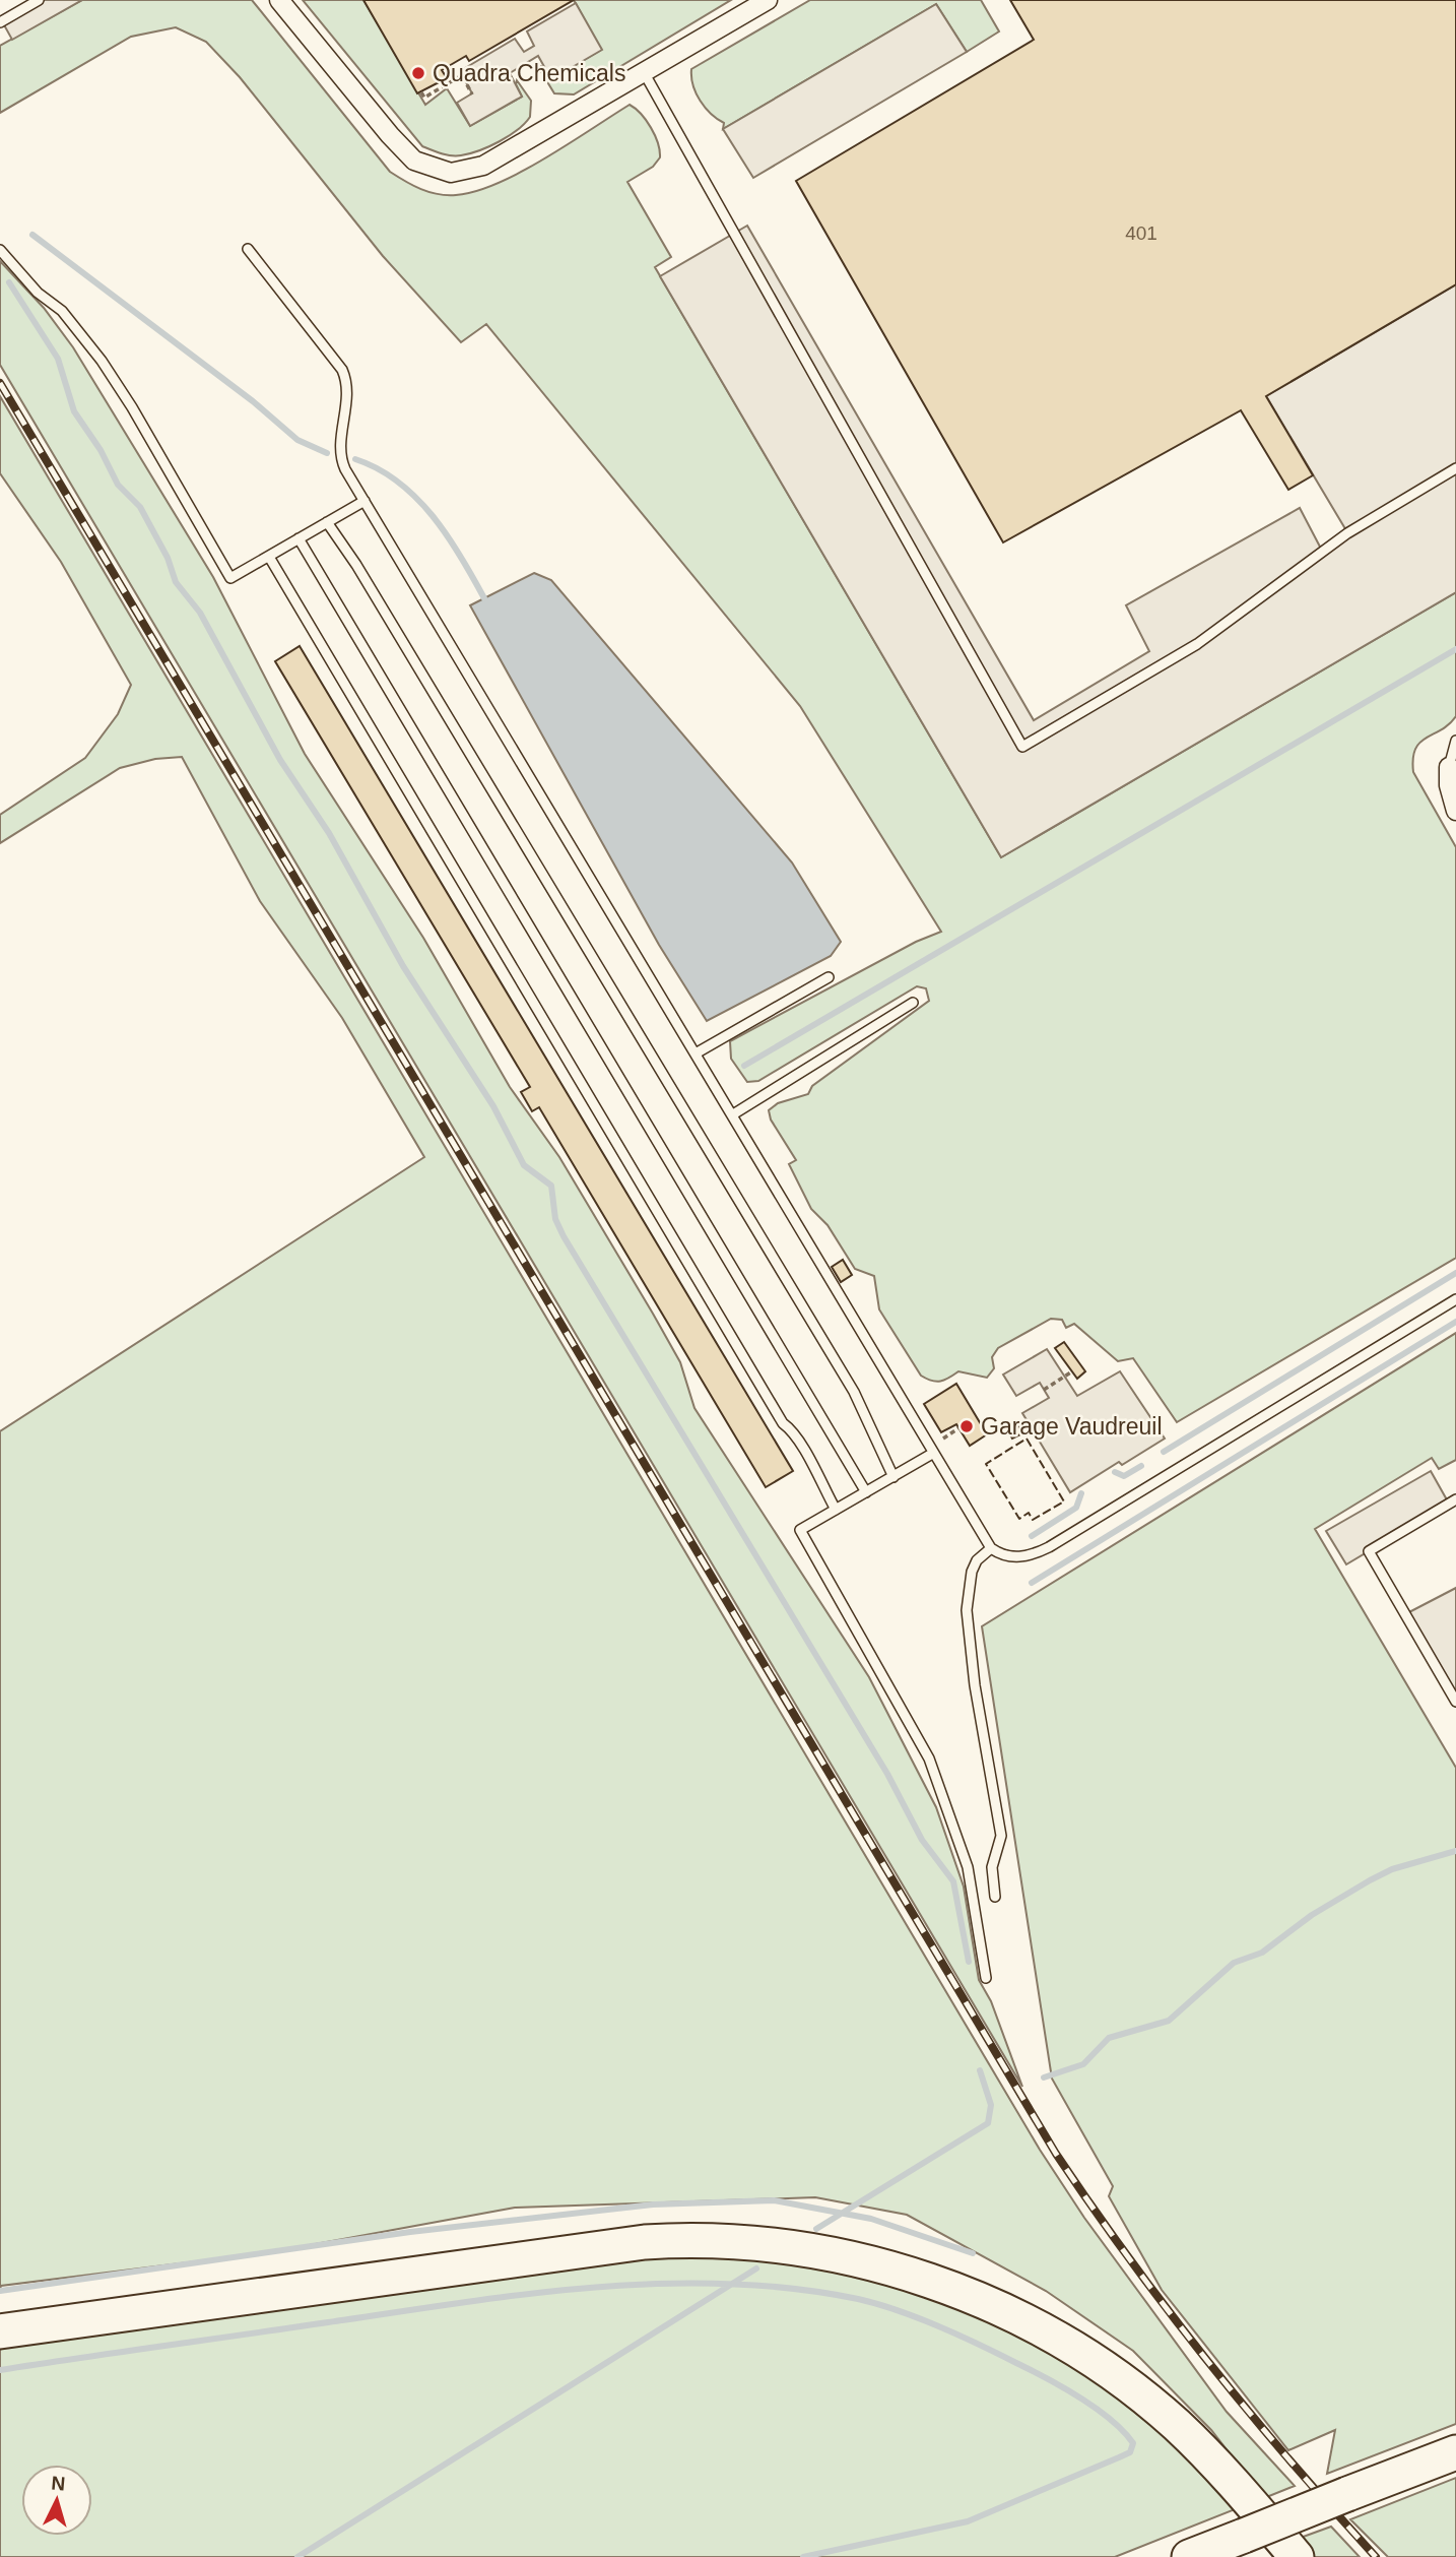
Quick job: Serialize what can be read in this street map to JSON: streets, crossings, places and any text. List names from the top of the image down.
{
  "places": ["Quadra Chemicals", "Garage Vaudreuil"],
  "house_numbers": ["401"],
  "north": "top"
}
